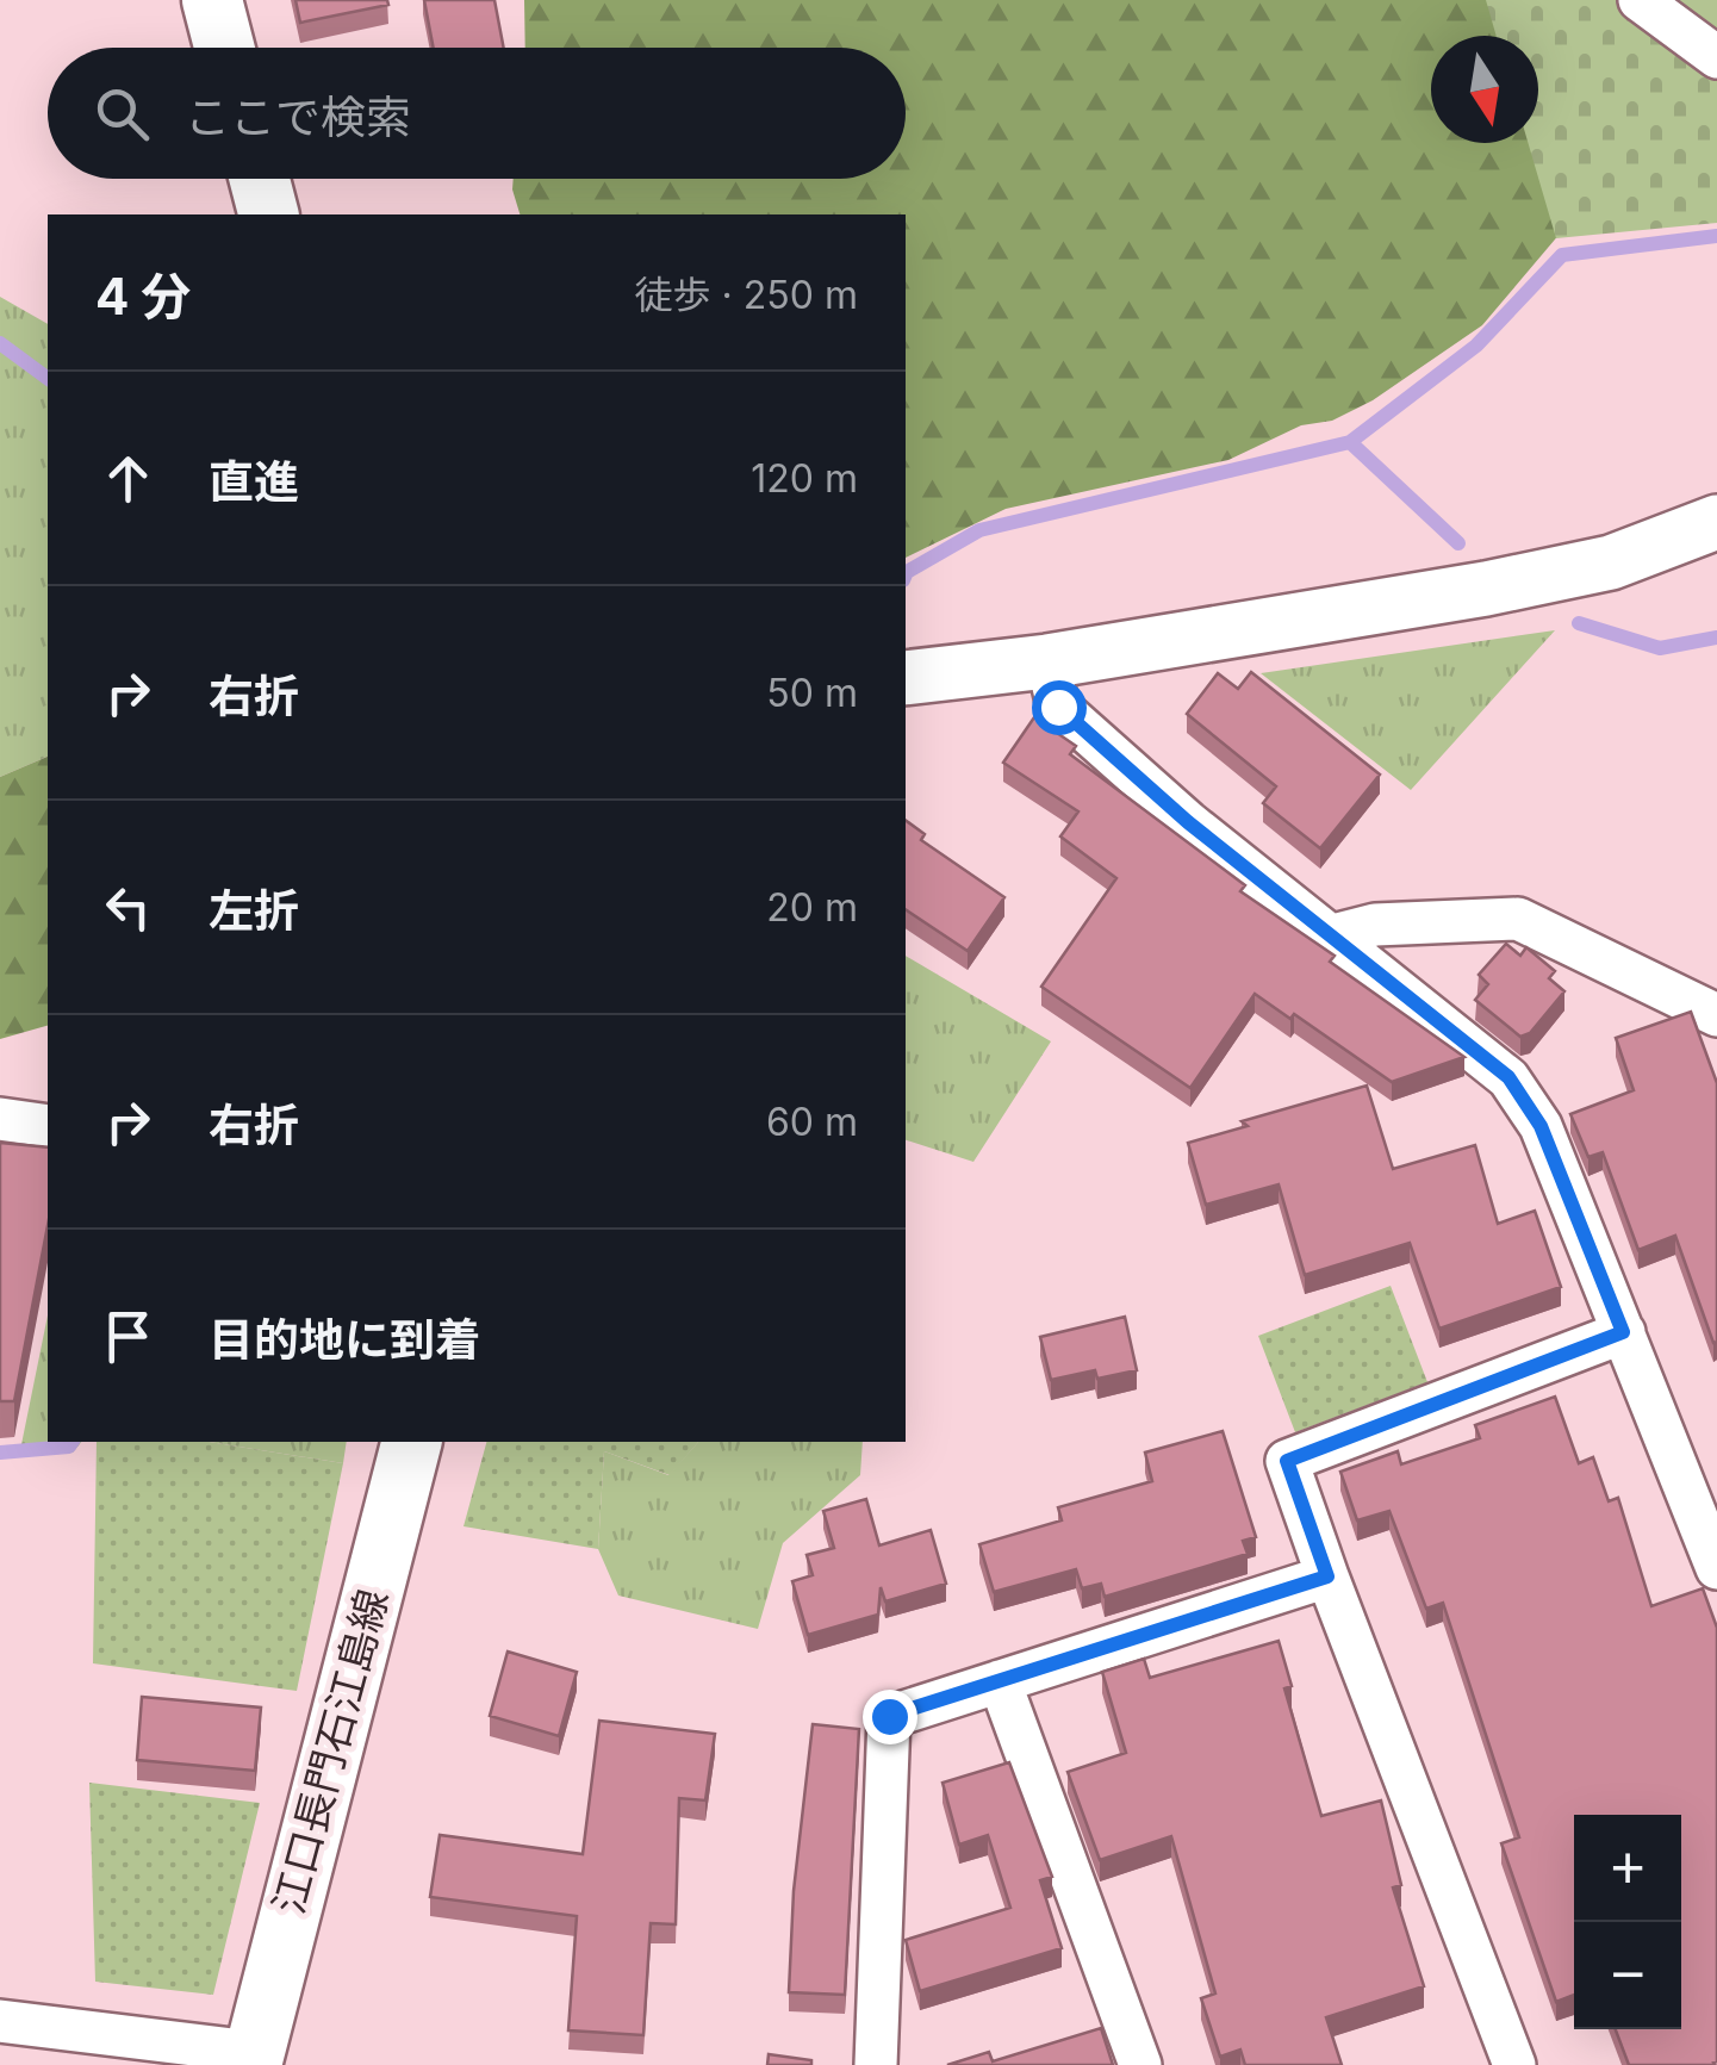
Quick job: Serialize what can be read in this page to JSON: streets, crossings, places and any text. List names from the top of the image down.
{
  "streets": {
    "main road": ["江口長門石江島線"]
  },
  "north": "bottom",
  "page": {
    "search": "ここで検索",
    "heading": ["4 分", "徒歩 · 250 m"],
    "list": [
      ["直進", "120 m"],
      ["右折", "50 m"],
      ["左折", "20 m"],
      ["右折", "60 m"],
      "目的地に到着"
    ],
    "map_buttons": ["+", "−"]
  }
}
